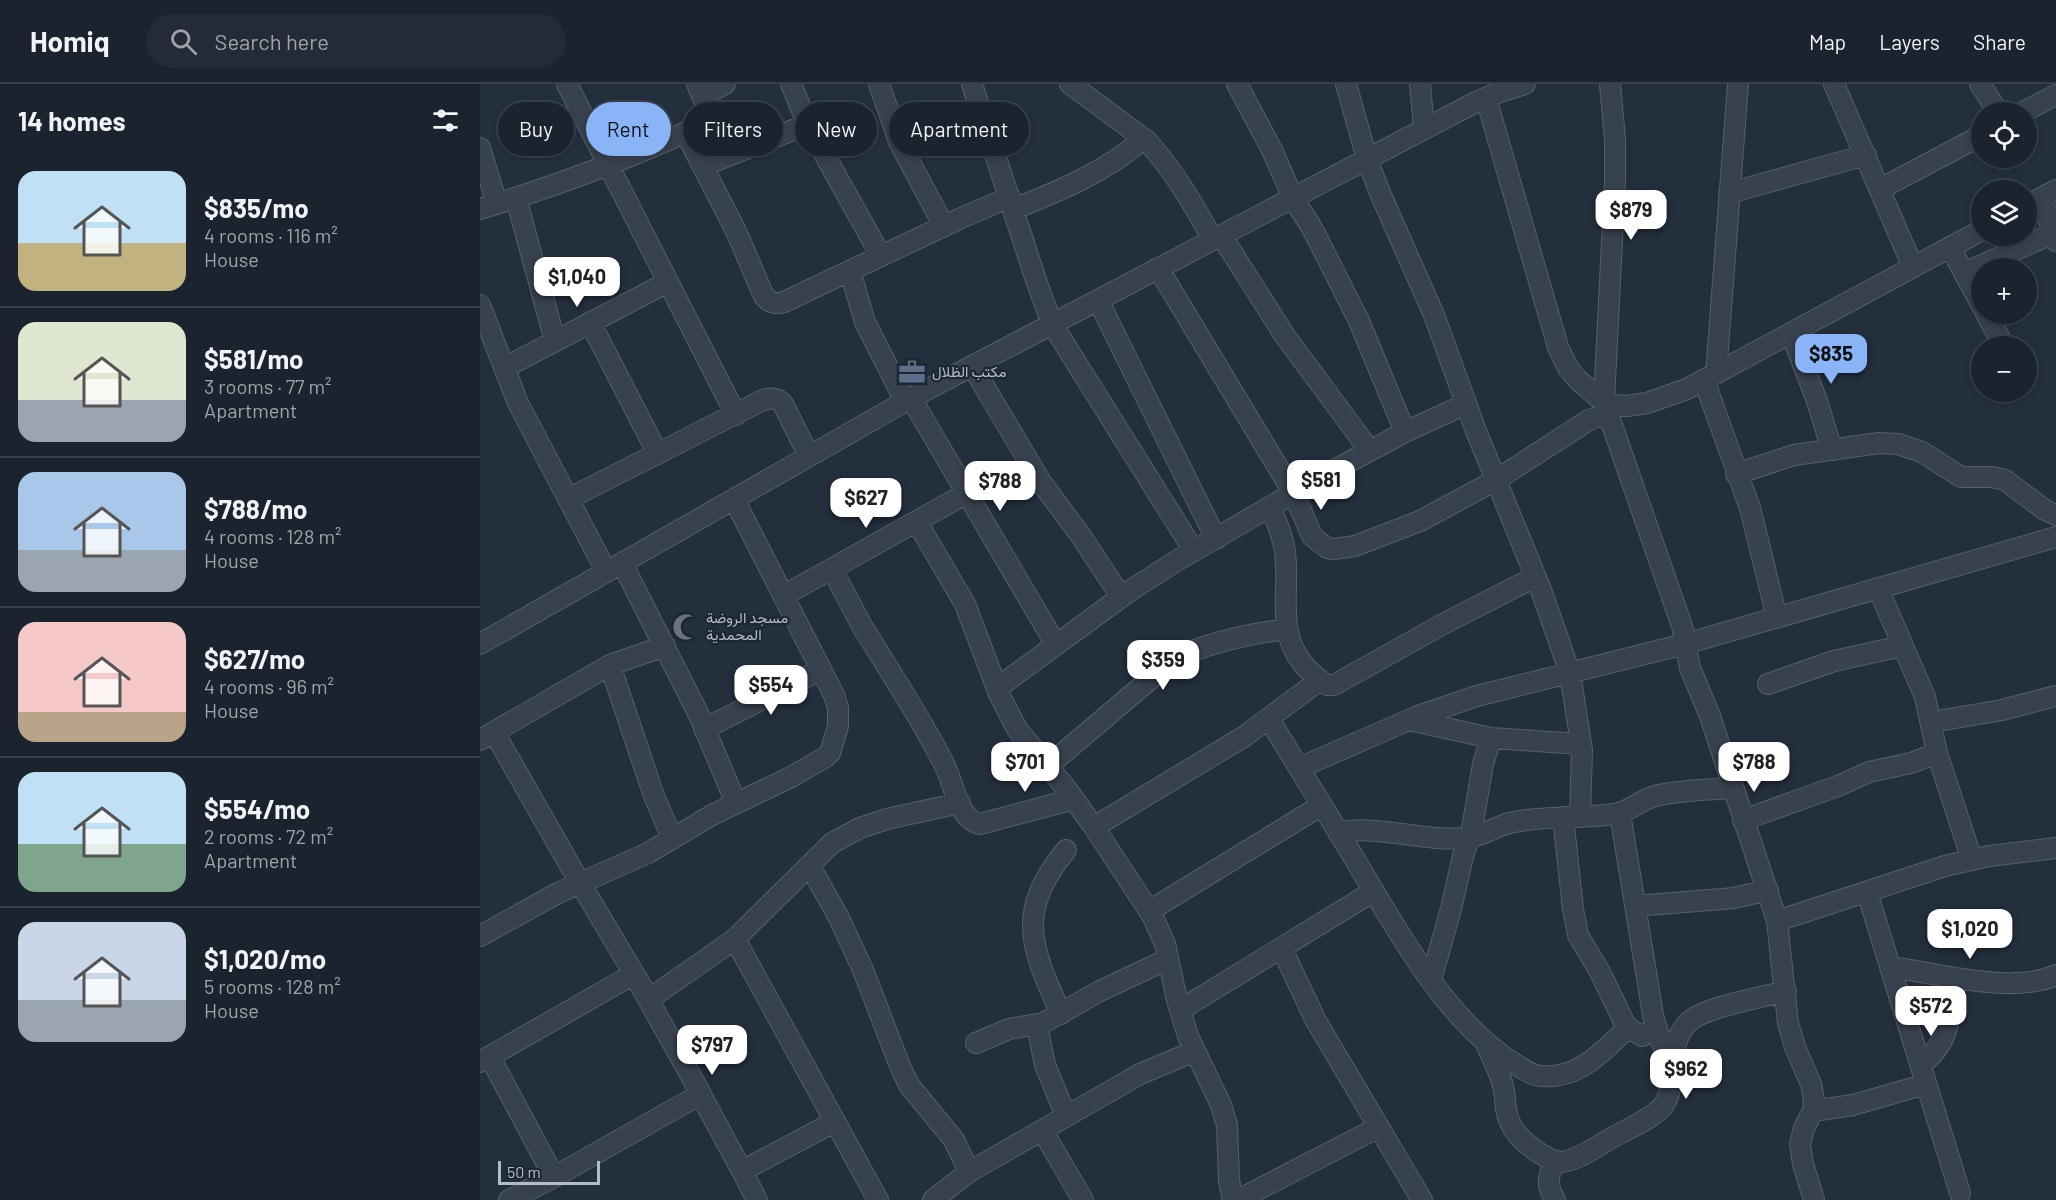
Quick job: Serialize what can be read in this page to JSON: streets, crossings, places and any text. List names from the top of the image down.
{
  "places": {
    "office": ["مكتب الظلال"],
    "mosque": ["مسجد الروضة المحمدية"]
  },
  "scale_bar": "50 m",
  "page": {
    "header": "Homiq",
    "search": "Search here",
    "nav": ["Map", "Layers", "Share"],
    "heading": "14 homes",
    "map_buttons": ["+", "−"],
    "chip": [
      "Buy",
      "Rent",
      "Filters",
      "New",
      "Apartment"
    ],
    "list": [
      {
        "name": "$835/mo",
        "note": "4 rooms · 116 m² · House"
      },
      {
        "name": "$581/mo",
        "note": "3 rooms · 77 m² · Apartment"
      },
      {
        "name": "$788/mo",
        "note": "4 rooms · 128 m² · House"
      },
      {
        "name": "$627/mo",
        "note": "4 rooms · 96 m² · House"
      },
      {
        "name": "$554/mo",
        "note": "2 rooms · 72 m² · Apartment"
      },
      {
        "name": "$1,020/mo",
        "note": "5 rooms · 128 m² · House"
      }
    ],
    "price": [
      "$879",
      "$1,040",
      "$835",
      "$581",
      "$788",
      "$627",
      "$359",
      "$554",
      "$701",
      "$788",
      "$1,020",
      "$572",
      "$797",
      "$962"
    ],
    "scale": "50 m"
  }
}
